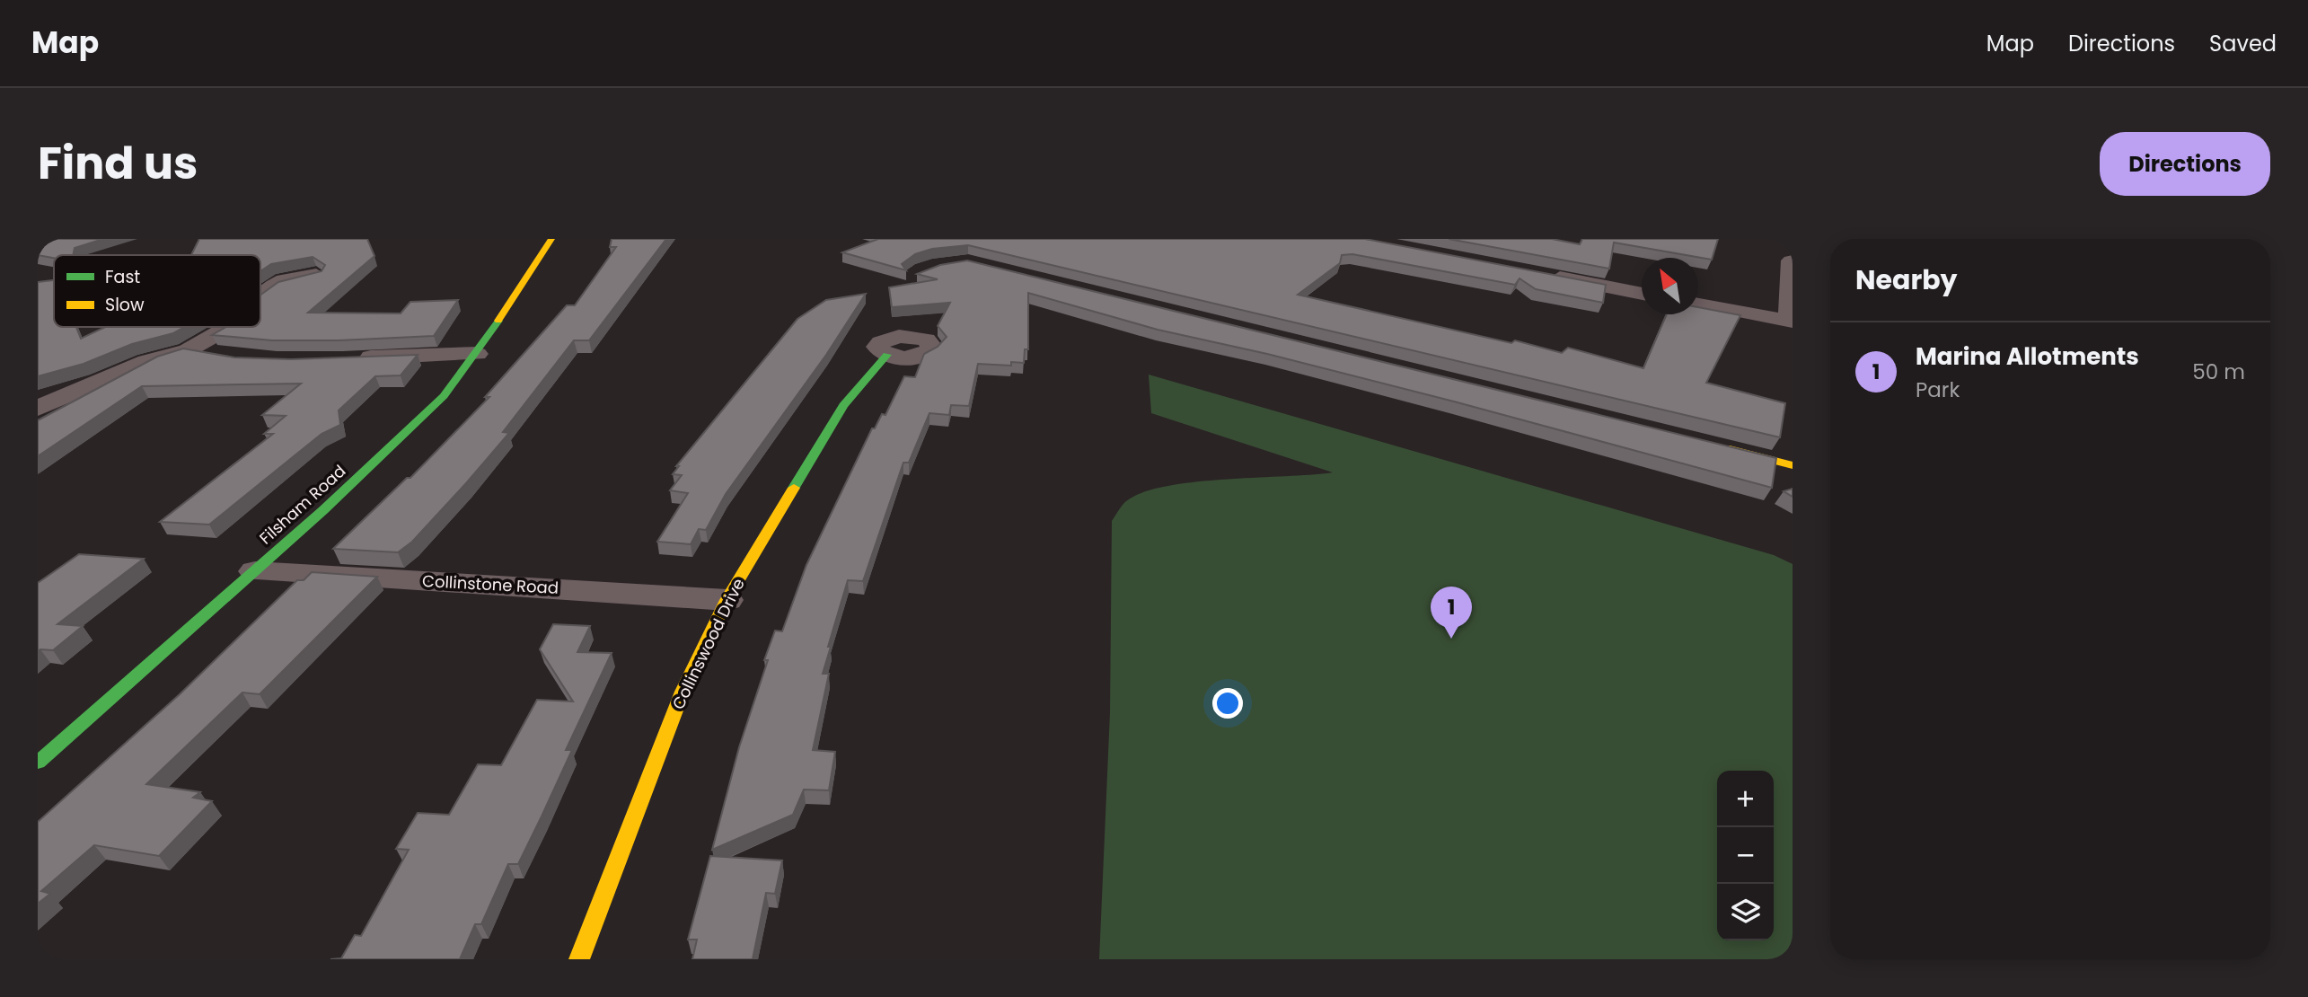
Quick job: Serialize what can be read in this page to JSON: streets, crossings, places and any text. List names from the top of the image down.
{
  "streets": {
    "street": ["Filsham Road", "Collinstone Road", "Collinswood Drive"]
  },
  "crossings": [
    ["Filsham Road", "Collinstone Road"],
    ["Collinstone Road", "Collinswood Drive"]
  ],
  "legend": ["Fast", "Slow"],
  "north": "top left",
  "page": {
    "header": "Map",
    "nav": ["Map", "Directions", "Saved"],
    "title": "Find us",
    "buttons": "Directions",
    "heading": "Nearby",
    "list": [
      {
        "mark": "1",
        "name": "Marina Allotments",
        "note": "Park",
        "value": "50 m"
      }
    ],
    "pins": "1",
    "map_buttons": ["+", "−"]
  }
}
